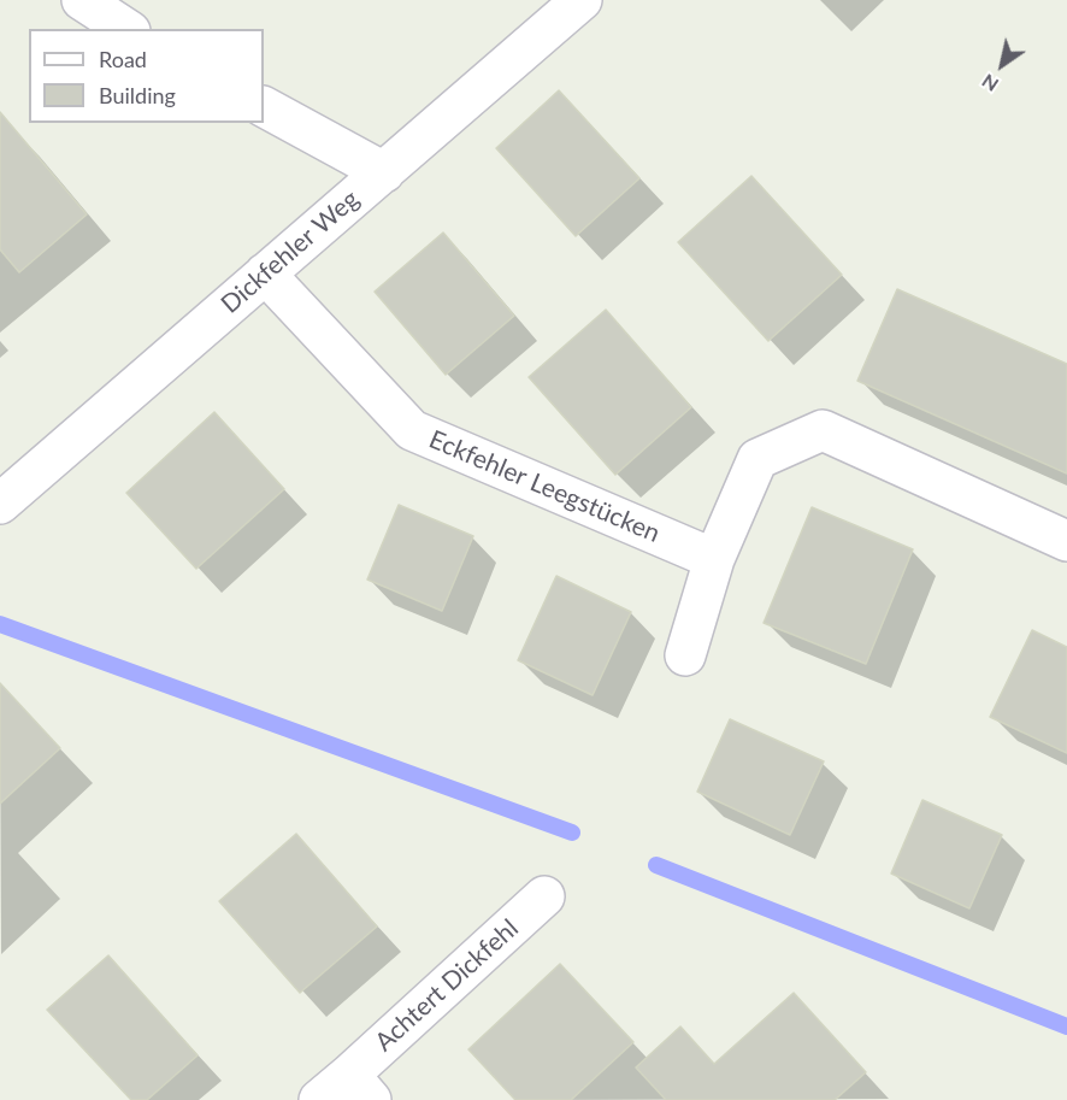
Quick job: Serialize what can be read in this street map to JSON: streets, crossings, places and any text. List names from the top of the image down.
{
  "streets": {
    "street": ["Dickfehler Weg", "Eckfehler Leegstücken", "Achtert Dickfehl"]
  },
  "crossings": [
    ["Dickfehler Weg", "Eckfehler Leegstücken"]
  ],
  "legend": ["Road", "Building"],
  "north": "bottom left"
}
